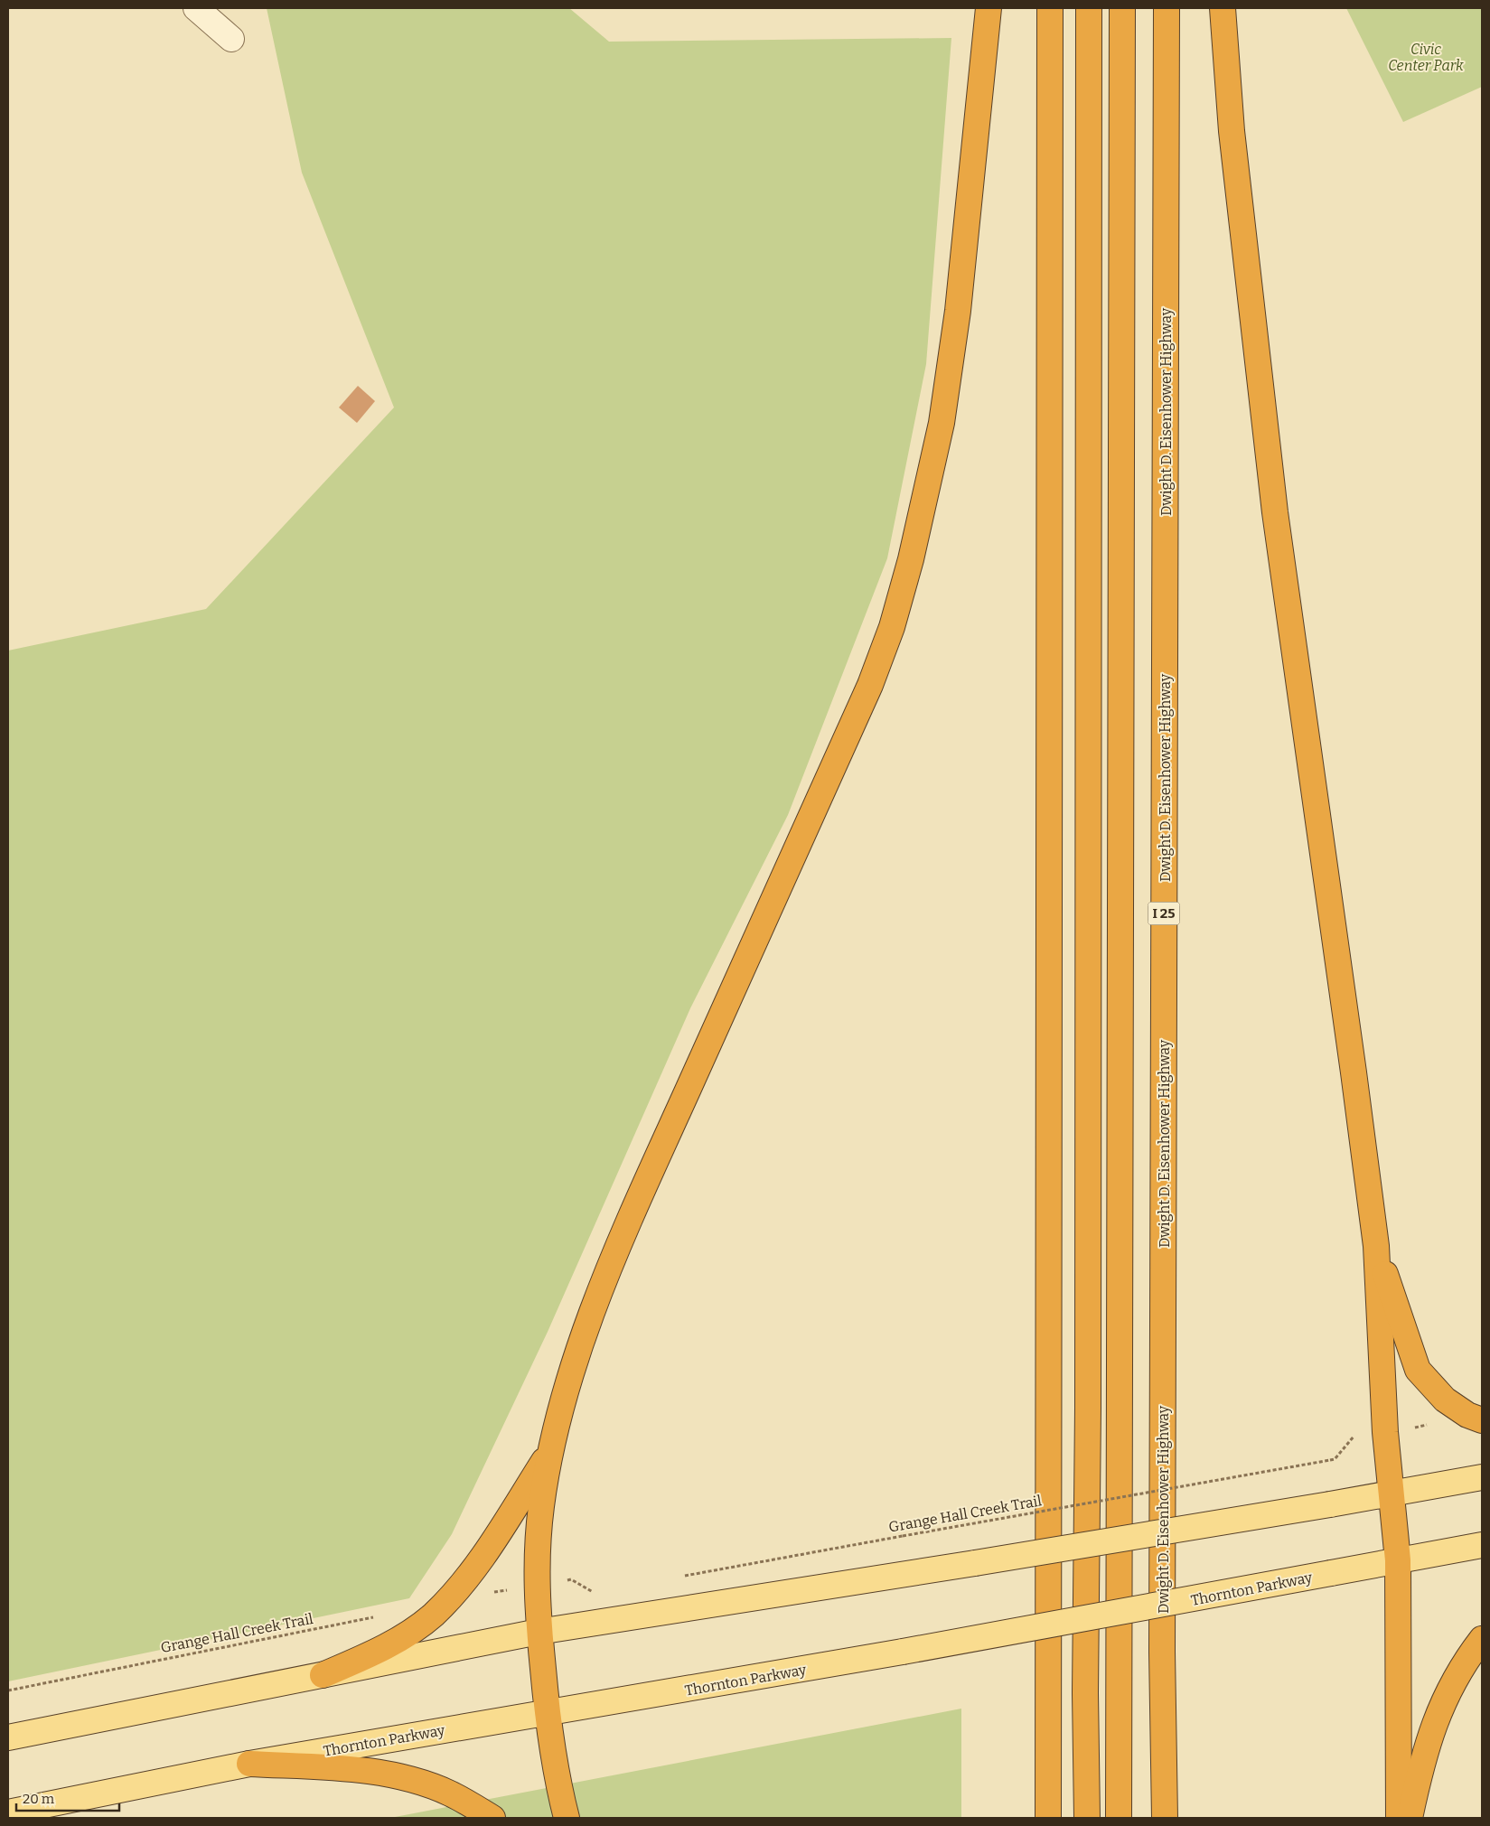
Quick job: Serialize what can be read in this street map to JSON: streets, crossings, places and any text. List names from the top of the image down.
{
  "streets": {
    "highway": ["Dwight D. Eisenhower Highway", "I 25"],
    "main road": ["Thornton Parkway"],
    "path": ["Grange Hall Creek Trail"]
  },
  "parks": ["Civic Center Park"],
  "scale_bar": "20 m"
}
